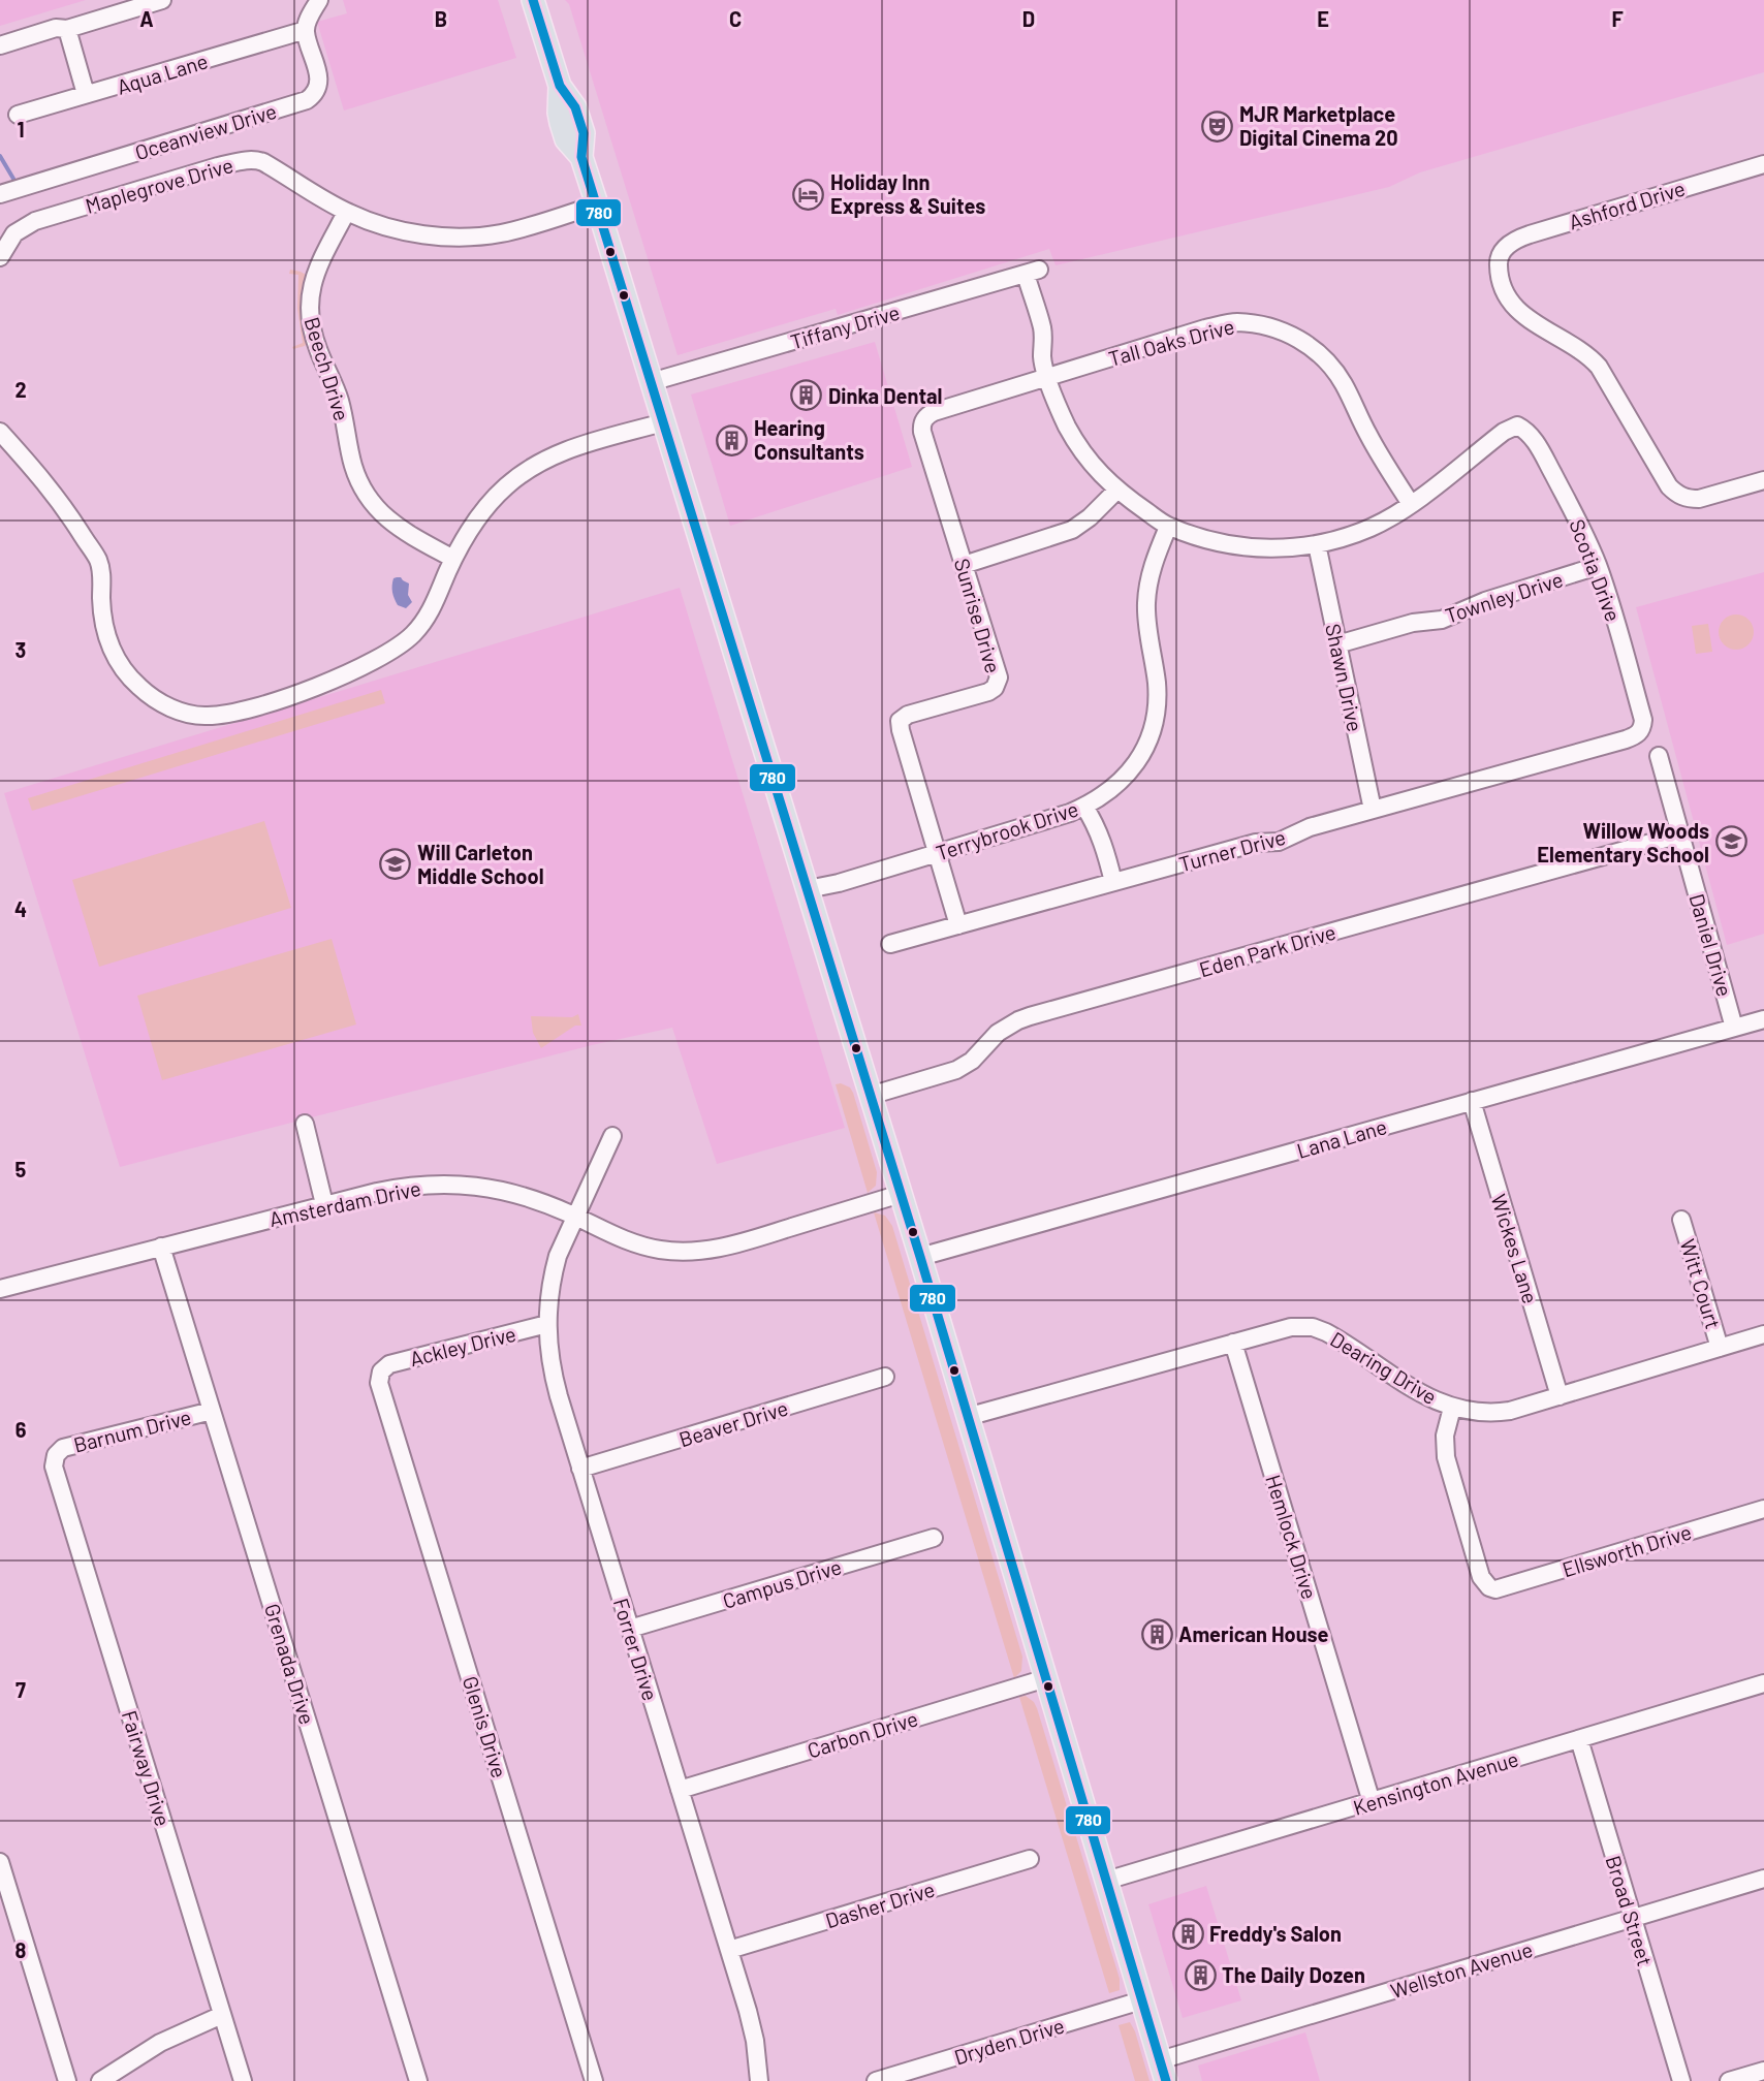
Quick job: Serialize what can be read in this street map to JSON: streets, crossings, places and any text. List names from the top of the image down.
{
  "streets": {
    "street": [
      "Aqua Lane",
      "Oceanview Drive",
      "Maplegrove Drive",
      "Ashford Drive",
      "Tiffany Drive",
      "Tall Oaks Drive",
      "Beech Drive",
      "Scotia Drive",
      "Townley Drive",
      "Sunrise Drive",
      "Shawn Drive",
      "Terrybrook Drive",
      "Turner Drive",
      "Daniel Drive",
      "Eden Park Drive",
      "Lana Lane",
      "Amsterdam Drive",
      "Wickes Lane",
      "Witt Court",
      "Ackley Drive",
      "Dearing Drive",
      "Beaver Drive",
      "Barnum Drive",
      "Hemlock Drive",
      "Ellsworth Drive",
      "Campus Drive",
      "Forrer Drive",
      "Grenada Drive",
      "Glenis Drive",
      "Carbon Drive",
      "Fairway Drive",
      "Kensington Avenue",
      "Dasher Drive",
      "Broad Street",
      "Wellston Avenue",
      "Dryden Drive"
    ]
  },
  "crossings": [
    ["Aqua Lane", "Oceanview Drive"],
    ["Maplegrove Drive", "Beech Drive"],
    ["Tiffany Drive", "Tall Oaks Drive"],
    ["Tall Oaks Drive", "Scotia Drive"],
    ["Tall Oaks Drive", "Sunrise Drive"],
    ["Scotia Drive", "Townley Drive"],
    ["Scotia Drive", "Turner Drive"],
    ["Townley Drive", "Shawn Drive"],
    ["Sunrise Drive", "Terrybrook Drive"],
    ["Sunrise Drive", "Turner Drive"],
    ["Shawn Drive", "Turner Drive"],
    ["Daniel Drive", "Eden Park Drive"],
    ["Daniel Drive", "Lana Lane"],
    ["Lana Lane", "Wickes Lane"],
    ["Amsterdam Drive", "Forrer Drive"],
    ["Amsterdam Drive", "Grenada Drive"],
    ["Wickes Lane", "Dearing Drive"],
    ["Witt Court", "Dearing Drive"],
    ["Ackley Drive", "Forrer Drive"],
    ["Ackley Drive", "Glenis Drive"],
    ["Dearing Drive", "Hemlock Drive"],
    ["Dearing Drive", "Ellsworth Drive"],
    ["Beaver Drive", "Forrer Drive"],
    ["Barnum Drive", "Grenada Drive"],
    ["Barnum Drive", "Fairway Drive"],
    ["Hemlock Drive", "Kensington Avenue"],
    ["Campus Drive", "Forrer Drive"],
    ["Forrer Drive", "Carbon Drive"],
    ["Forrer Drive", "Dasher Drive"],
    ["Kensington Avenue", "Broad Street"],
    ["Broad Street", "Wellston Avenue"]
  ],
  "places": {
    "theatre": ["MJR Marketplace Digital Cinema 20"],
    "hotel": ["Holiday Inn Express & Suites"],
    "building": [
      "Dinka Dental",
      "Hearing Consultants",
      "American House",
      "Freddy's Salon",
      "The Daily Dozen"
    ],
    "school or university": ["Willow Woods Elementary School", "Will Carleton Middle School"]
  },
  "lines": ["transit line 780"],
  "grid": {
    "columns": [
      "A",
      "B",
      "C",
      "D",
      "E",
      "F"
    ],
    "rows": [
      "1",
      "2",
      "3",
      "4",
      "5",
      "6",
      "7",
      "8"
    ]
  }
}
